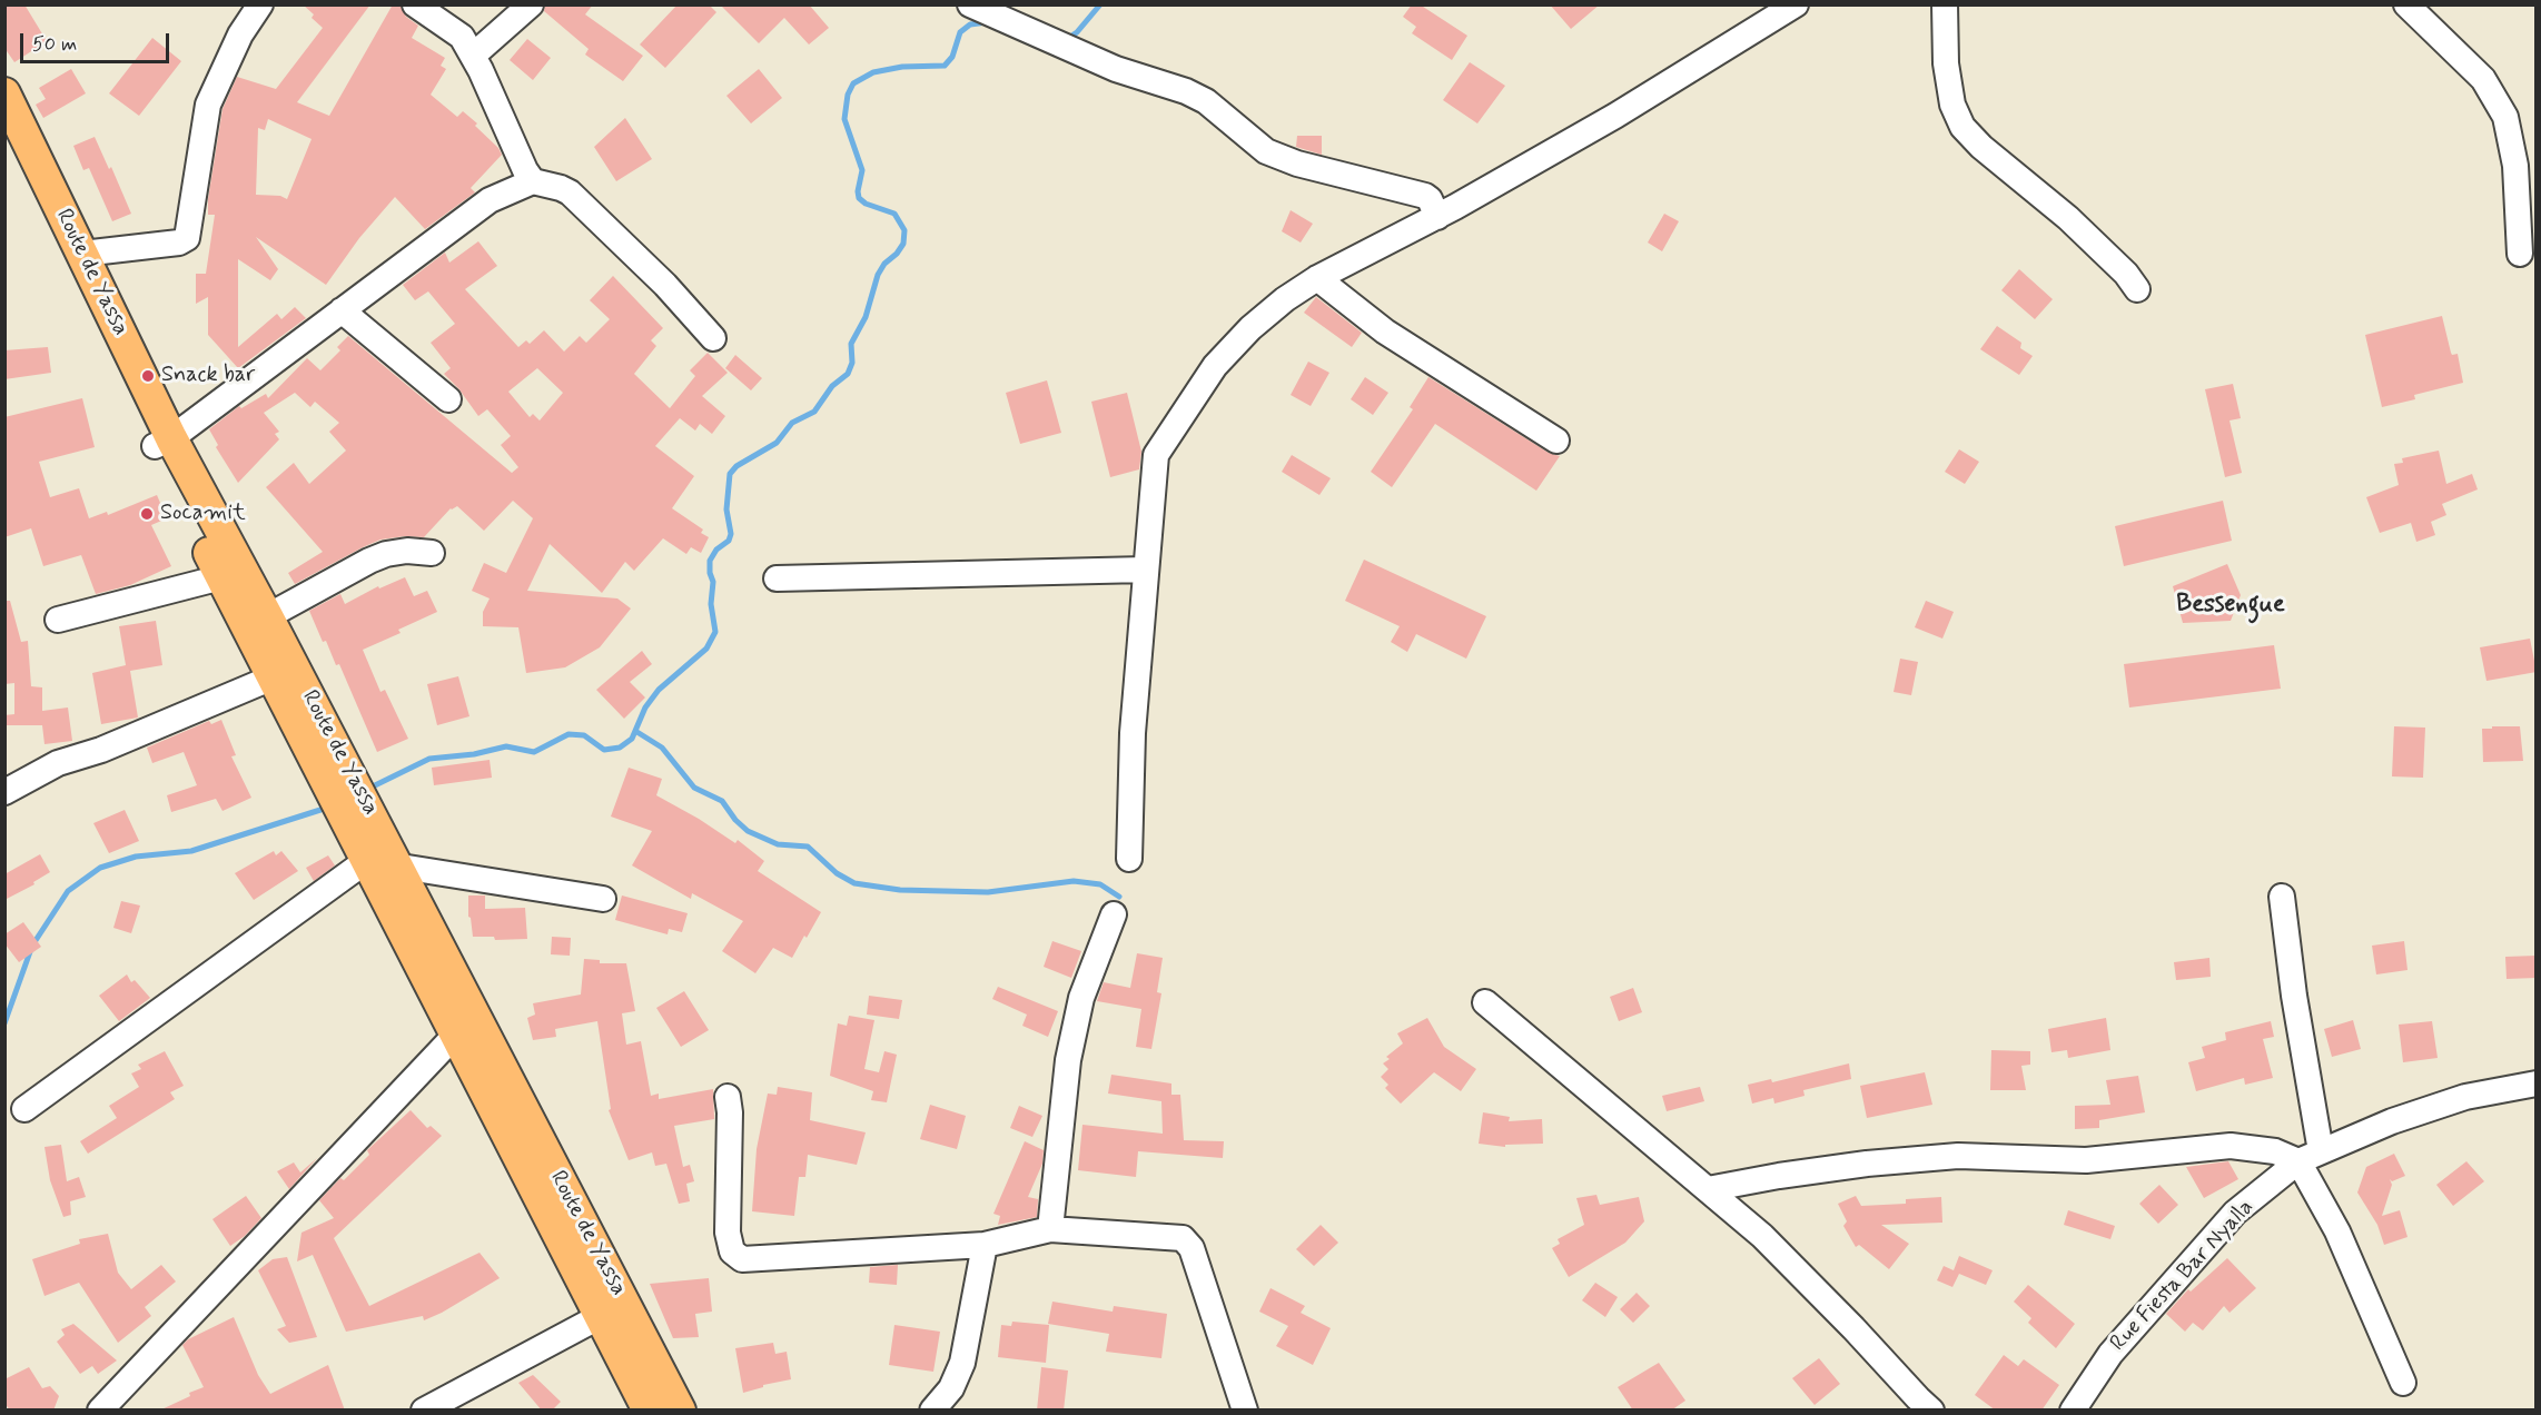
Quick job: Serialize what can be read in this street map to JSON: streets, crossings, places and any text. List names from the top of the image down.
{
  "streets": {
    "main road": ["Route de Yassa"],
    "street": ["Rue Fiesta Bar Nyalla"]
  },
  "districts": ["Bessengue"],
  "places": ["Snack bar", "Socamit"],
  "scale_bar": "50 m"
}
